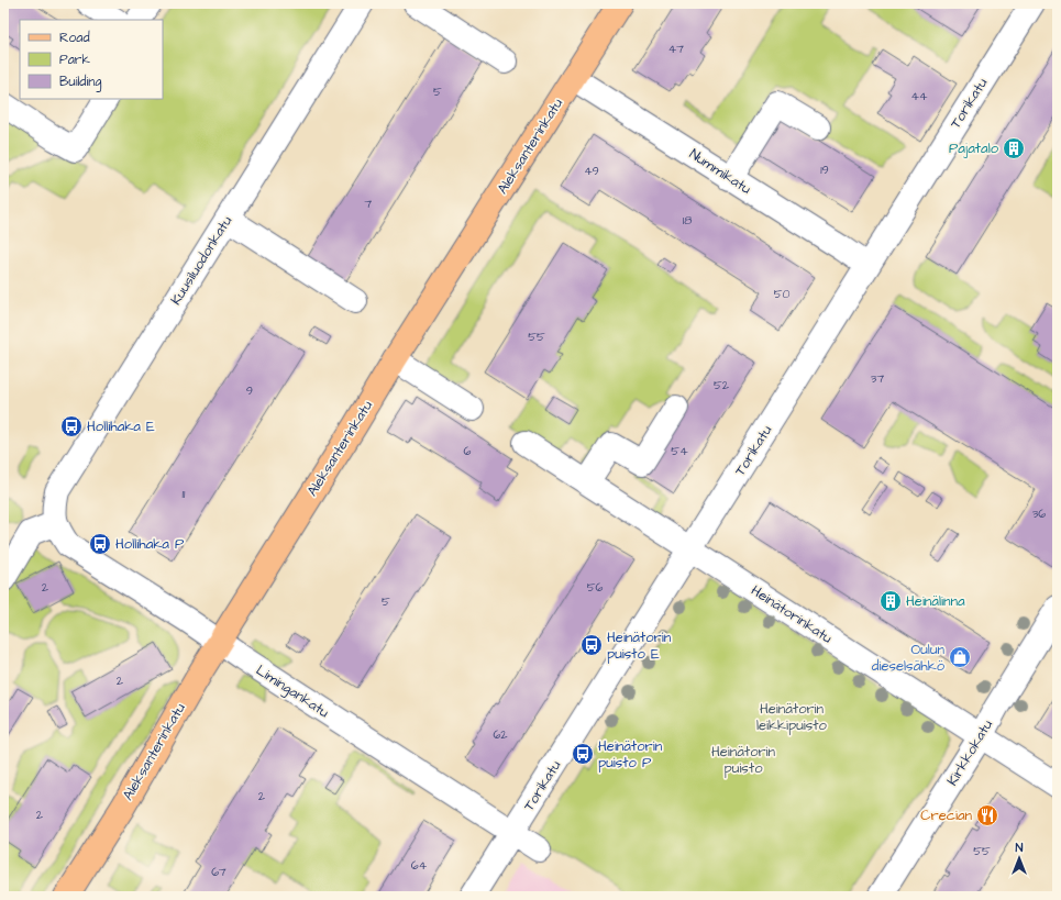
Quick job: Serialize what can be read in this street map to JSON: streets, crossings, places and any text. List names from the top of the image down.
{
  "streets": {
    "main road": ["Aleksanterinkatu"],
    "street": [
      "Torikatu",
      "Nummikatu",
      "Kuusiluodonkatu",
      "Heinätorinkatu",
      "Limingankatu",
      "Kirkkokatu"
    ]
  },
  "crossings": [
    ["Torikatu", "Nummikatu"],
    ["Torikatu", "Heinätorinkatu"],
    ["Torikatu", "Limingankatu"],
    ["Aleksanterinkatu", "Nummikatu"],
    ["Aleksanterinkatu", "Limingankatu"],
    ["Kuusiluodonkatu", "Limingankatu"],
    ["Heinätorinkatu", "Kirkkokatu"]
  ],
  "parks": ["Heinätorin leikkipuisto", "Heinätorin puisto"],
  "places": {
    "building": ["Pajatalo", "Heinälinna"],
    "bus stop": [
      "Hollihaka E",
      "Hollihaka P",
      "Heinätorin puisto E",
      "Heinätorin puisto P"
    ],
    "shop": ["Oulun dieselsähkö"],
    "restaurant": ["Crecian"]
  },
  "house_numbers": [
    "47",
    "5",
    "44",
    "19",
    "49",
    "7",
    "18",
    "50",
    "55",
    "37",
    "52",
    "9",
    "6",
    "54",
    "11",
    "36",
    "2",
    "56",
    "5",
    "2",
    "62",
    "2",
    "2",
    "55",
    "64",
    "67"
  ],
  "legend": ["Road", "Park", "Building"],
  "north": "top"
}
